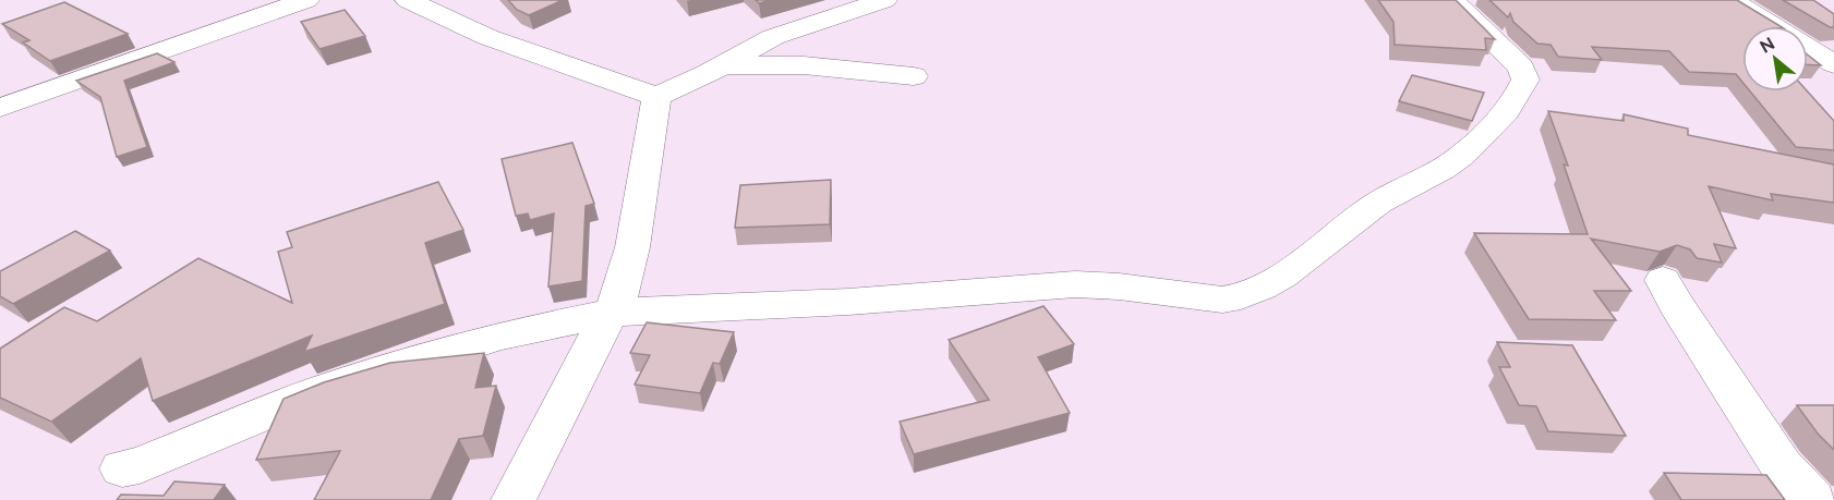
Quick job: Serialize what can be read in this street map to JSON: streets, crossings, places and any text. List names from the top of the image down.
{
  "north": "top left"
}
